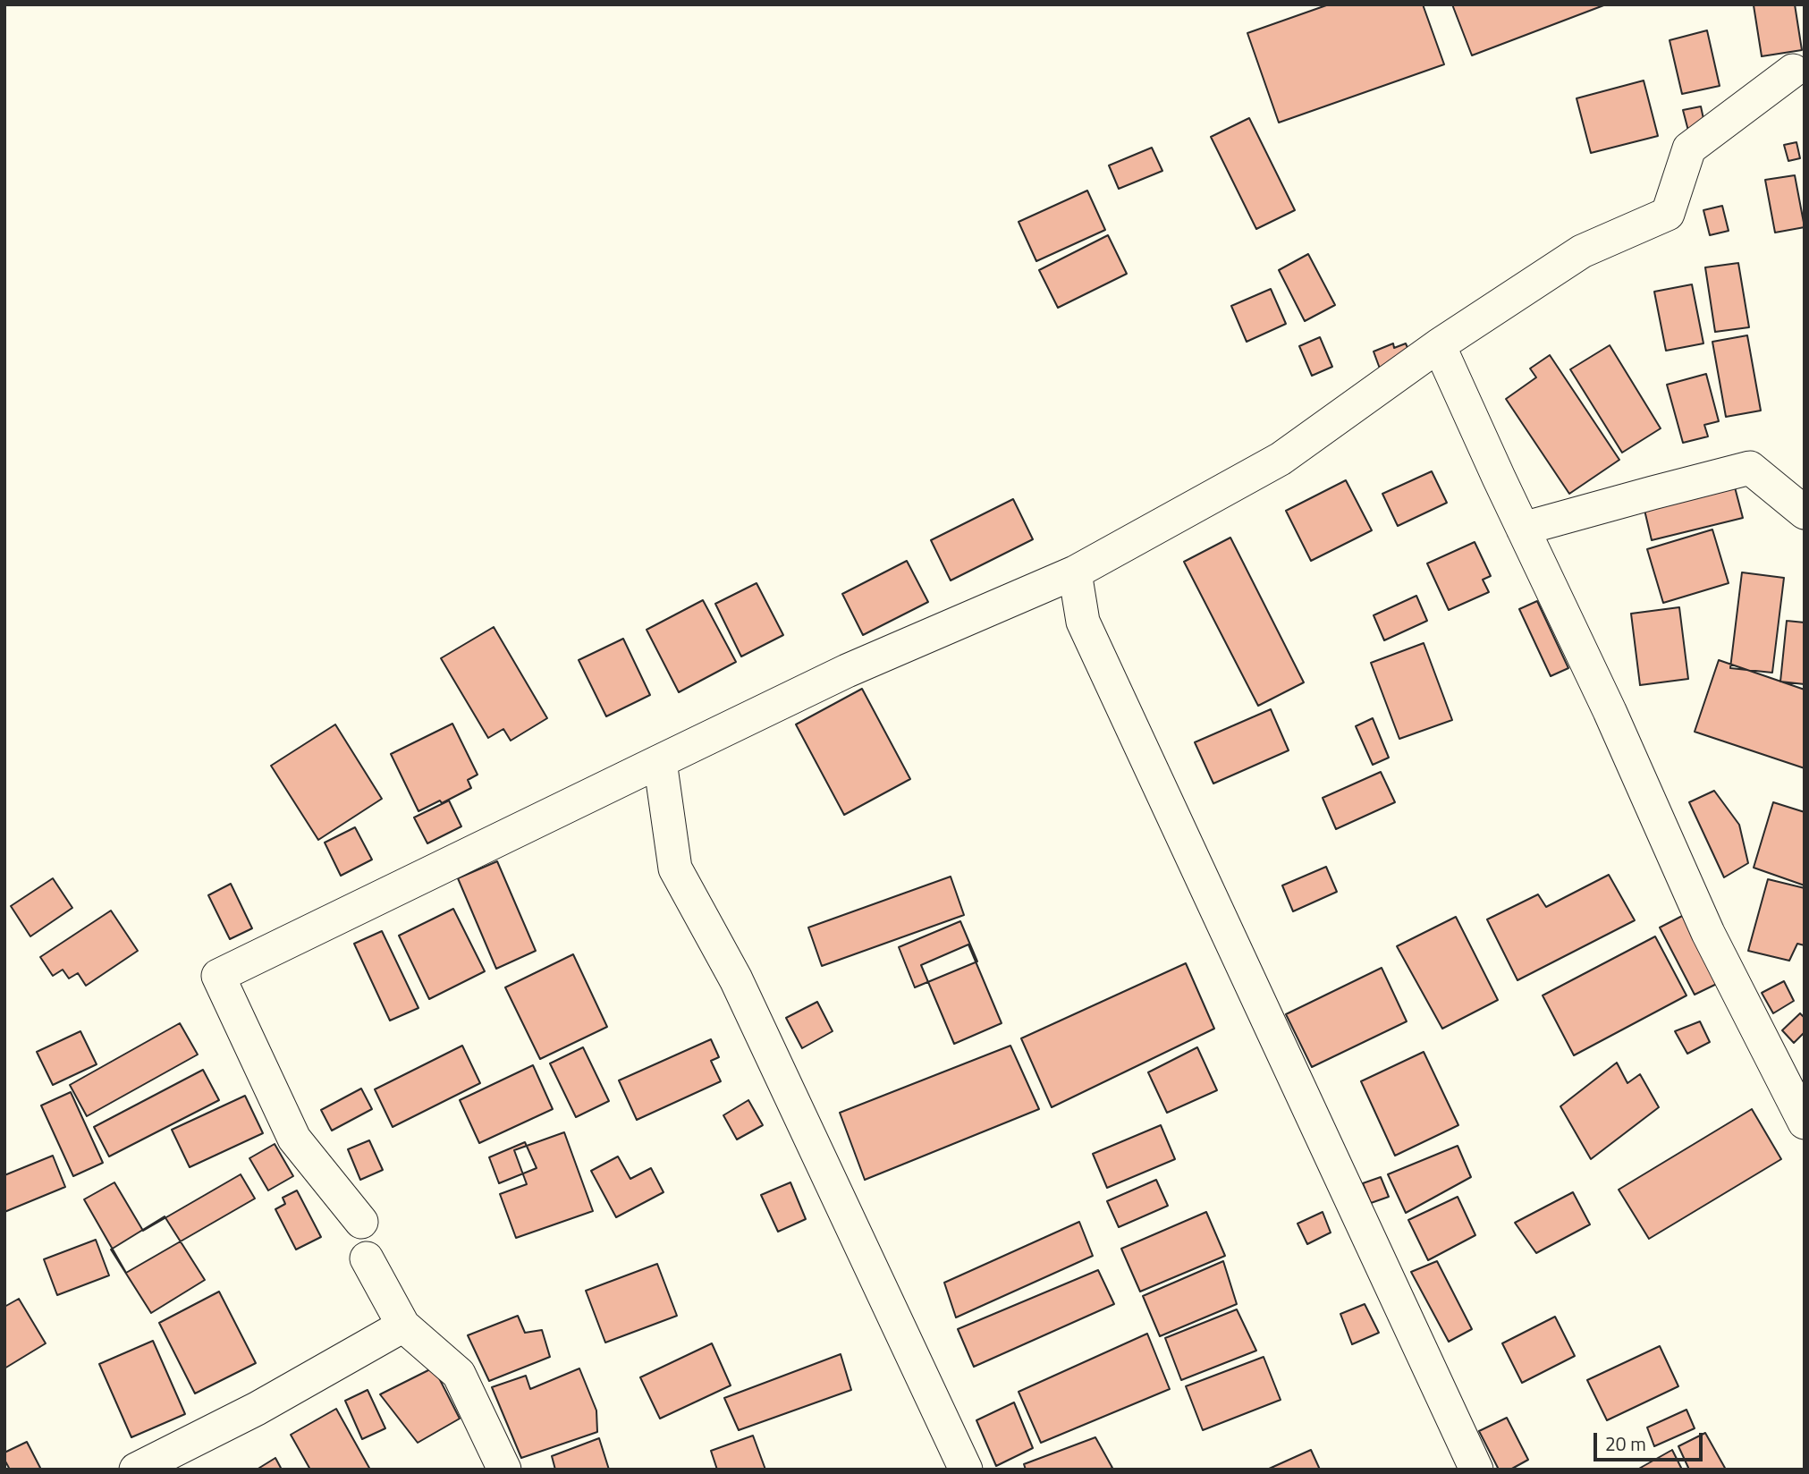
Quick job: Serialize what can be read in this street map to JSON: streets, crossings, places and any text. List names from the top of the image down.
{
  "scale_bar": "20 m"
}
